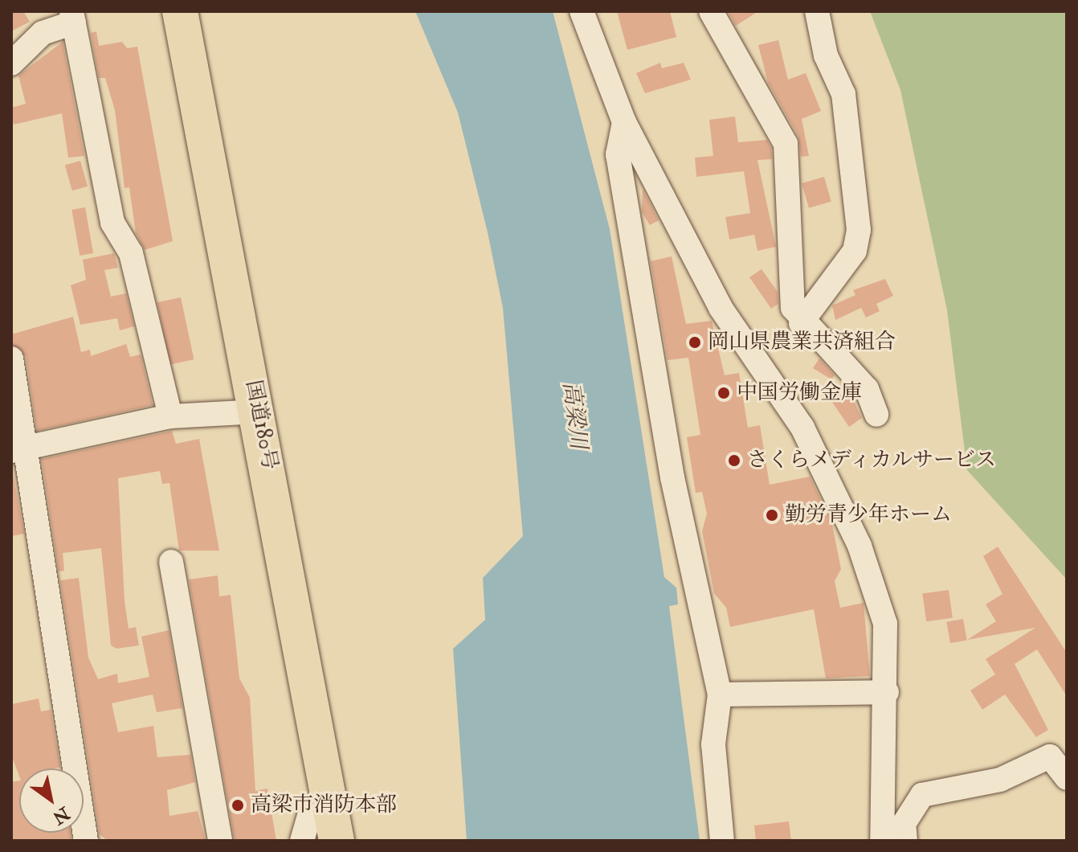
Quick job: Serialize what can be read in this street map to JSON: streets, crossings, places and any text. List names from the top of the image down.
{
  "streets": {
    "highway": ["国道180号"]
  },
  "water": ["高梁川"],
  "places": [
    "岡山県農業共済組合",
    "中国労働金庫",
    "さくらメディカルサービス",
    "勤労青少年ホーム",
    "高梁市消防本部"
  ],
  "north": "bottom right"
}
